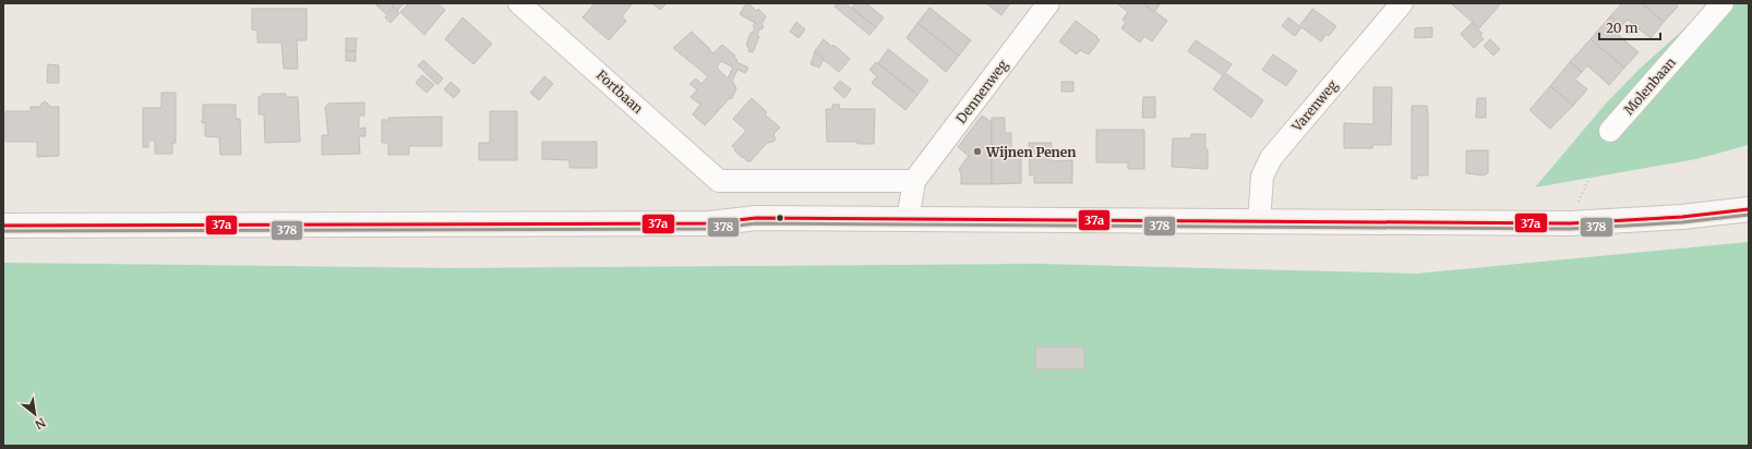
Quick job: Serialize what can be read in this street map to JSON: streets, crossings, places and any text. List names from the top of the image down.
{
  "streets": {
    "street": [
      "Molenbaan",
      "Fortbaan",
      "Dennenweg",
      "Varenweg"
    ]
  },
  "crossings": [
    ["Fortbaan", "Dennenweg"]
  ],
  "places": ["Wijnen Penen"],
  "lines": ["transit line 37a", "transit line 378"],
  "scale_bar": "20 m",
  "north": "bottom right"
}
